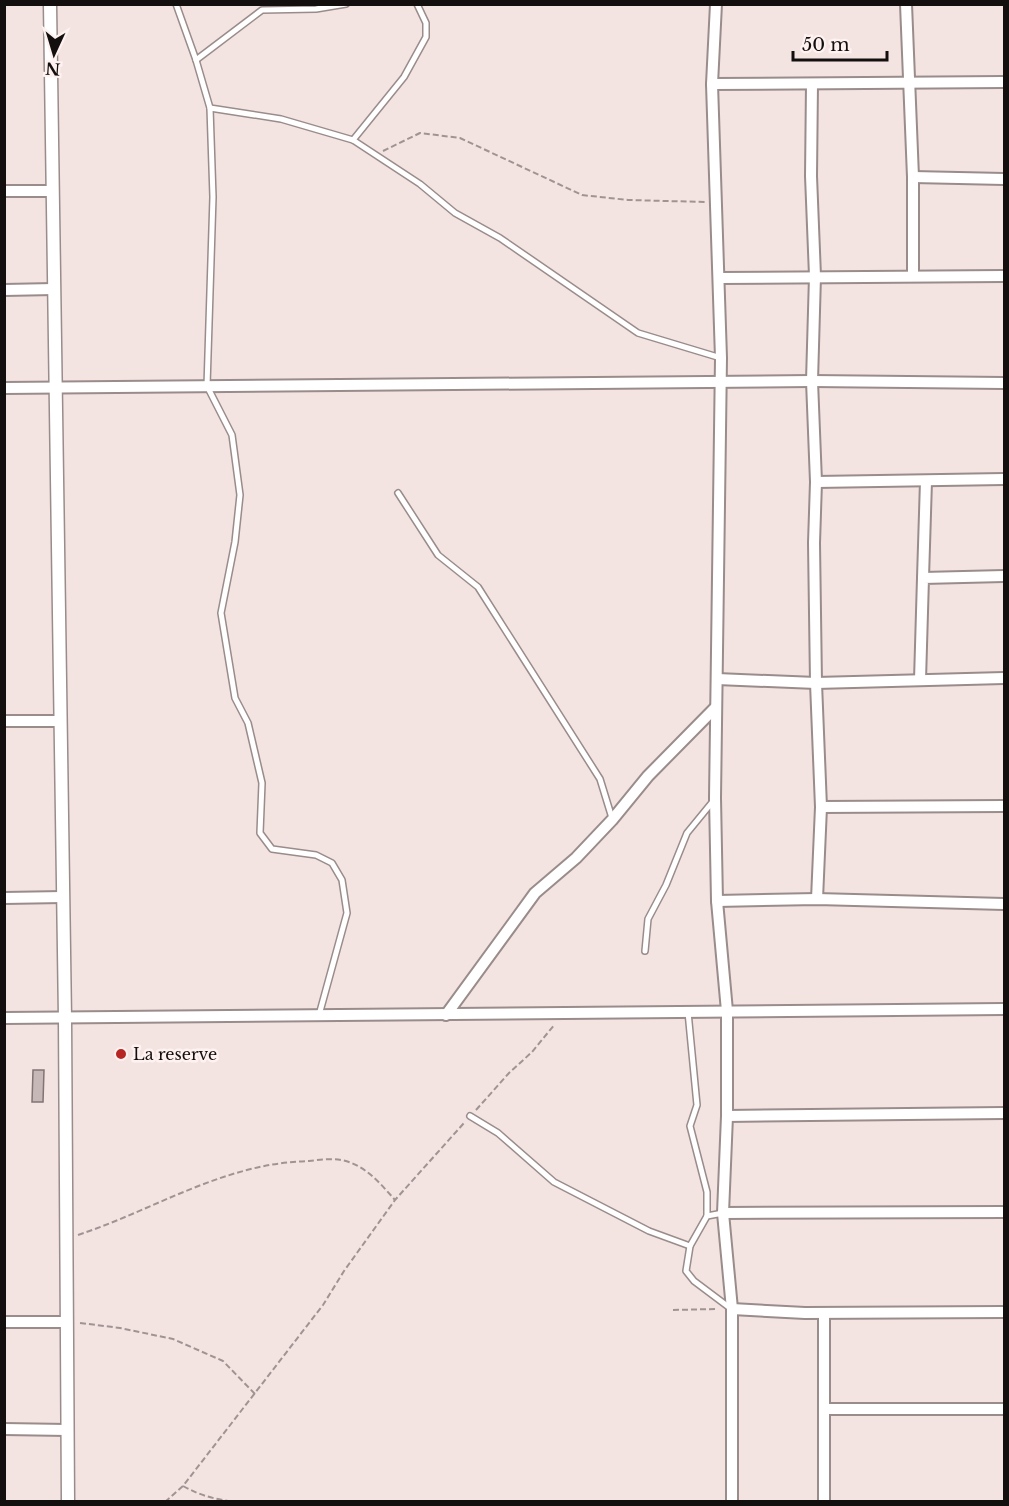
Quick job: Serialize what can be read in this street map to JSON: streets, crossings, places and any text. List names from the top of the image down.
{
  "places": ["La reserve"],
  "scale_bar": "50 m",
  "north": "bottom"
}
